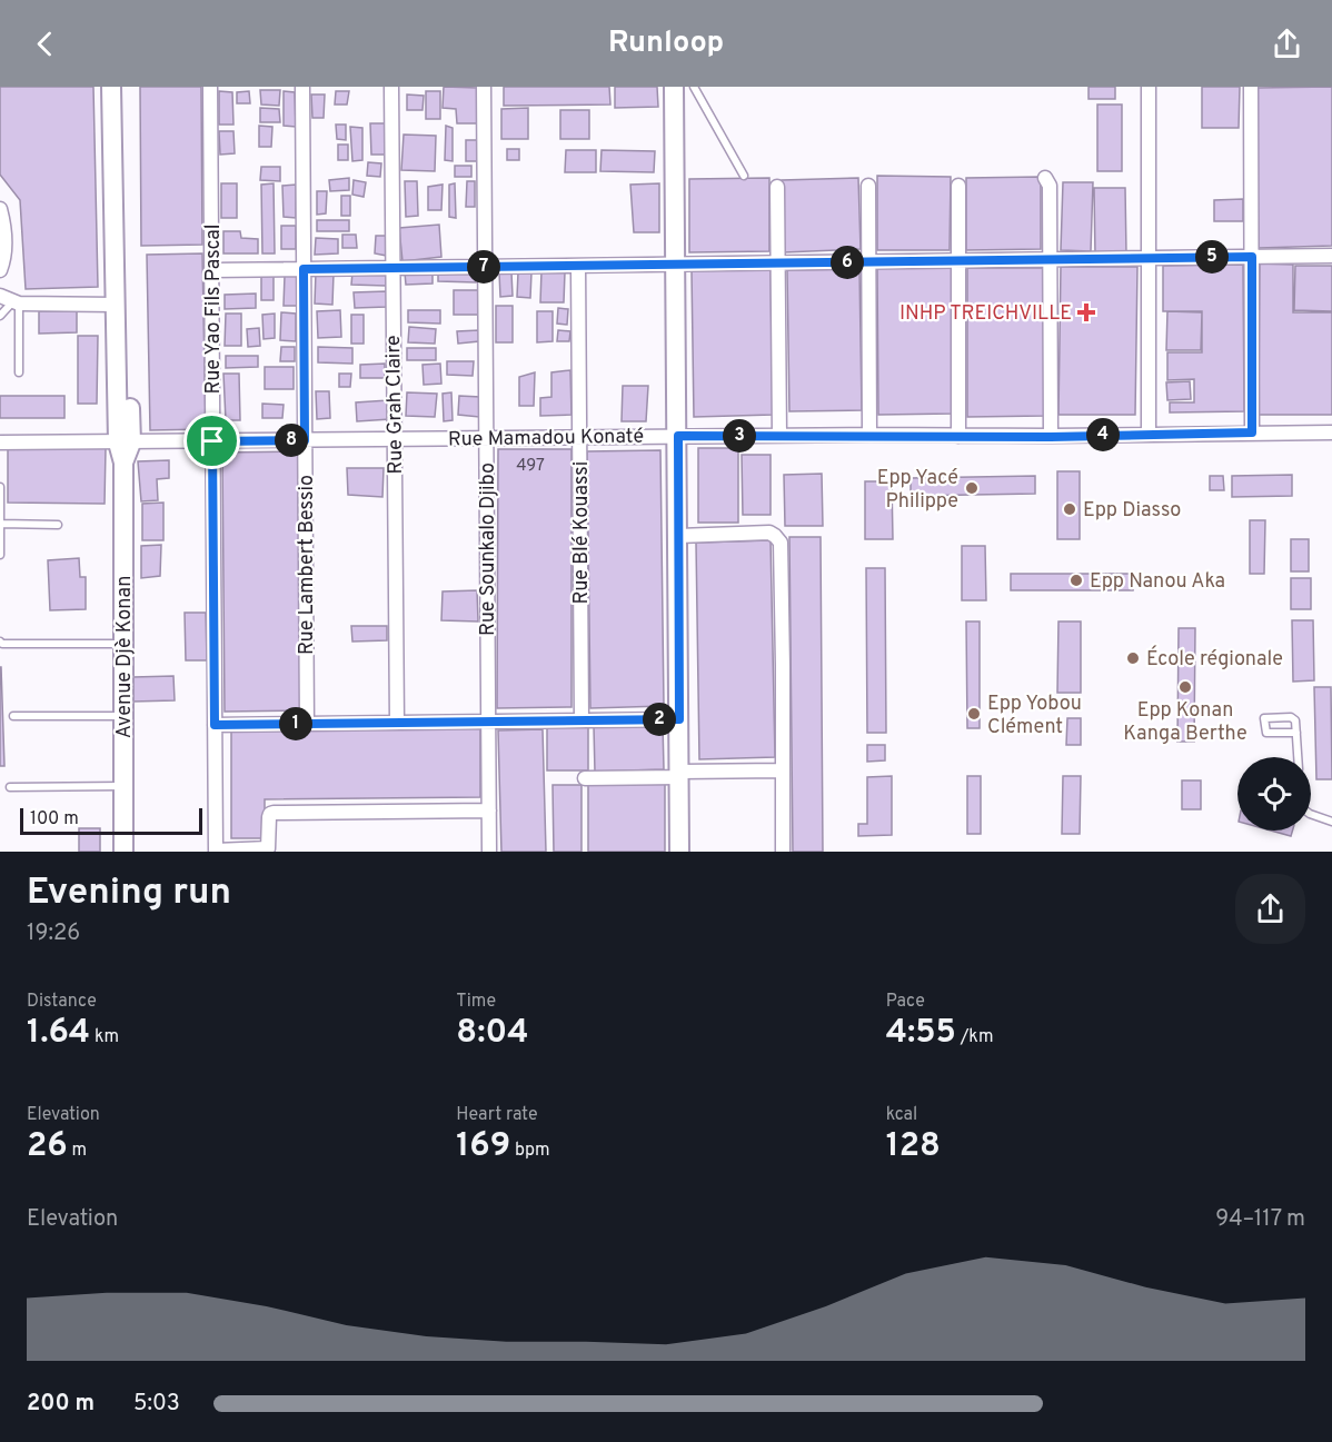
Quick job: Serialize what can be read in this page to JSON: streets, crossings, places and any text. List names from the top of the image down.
{
  "streets": {
    "street": [
      "Rue Yao Fils Pascal",
      "Rue Grah Claire",
      "Rue Mamadou Konaté",
      "Rue Blé Kouassi",
      "Rue Sounkalo Djibo",
      "Rue Lambert Bessio",
      "Avenue Djè Konan"
    ]
  },
  "crossings": [
    ["Rue Yao Fils Pascal", "Rue Mamadou Konaté"],
    ["Rue Grah Claire", "Rue Mamadou Konaté"],
    ["Rue Mamadou Konaté", "Rue Blé Kouassi"],
    ["Rue Mamadou Konaté", "Rue Sounkalo Djibo"],
    ["Rue Mamadou Konaté", "Rue Lambert Bessio"],
    ["Rue Mamadou Konaté", "Avenue Djè Konan"]
  ],
  "places": {
    "health": ["INHP TREICHVILLE"],
    "other": [
      "Epp Yacé Philippe",
      "Epp Diasso",
      "Epp Nanou Aka",
      "École régionale",
      "Epp Konan Kanga Berthe",
      "Epp Yobou Clément"
    ]
  },
  "house_numbers": ["497"],
  "scale_bar": "100 m",
  "page": {
    "header": "Runloop",
    "pins": [
      "5",
      "6",
      "7",
      "4",
      "3",
      "8",
      "2",
      "1"
    ],
    "scale": "100 m",
    "heading": ["Evening run", "19:26"],
    "stats": [
      ["Distance", "1.64 km"],
      ["Time", "8:04"],
      ["Pace", "4:55 /km"],
      ["Elevation", "26 m"],
      ["Heart rate", "169 bpm"],
      ["kcal", "128"]
    ],
    "chart": ["Elevation", "94–117 m"],
    "list": [
      {
        "name": "200 m",
        "note": "5:03"
      }
    ]
  }
}
